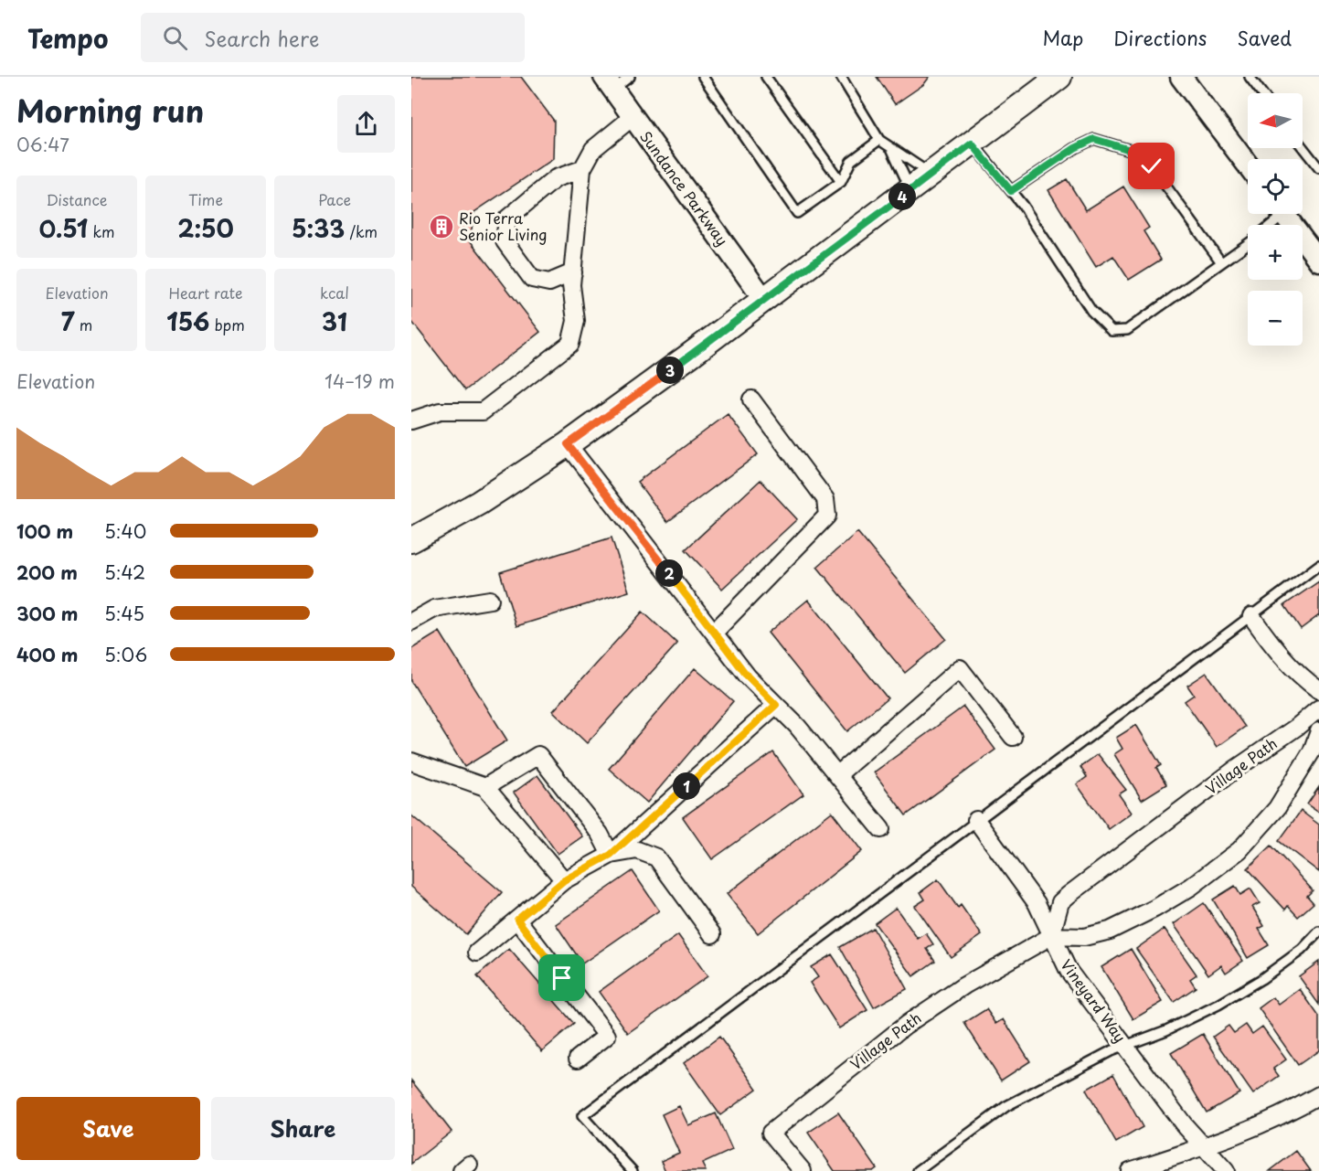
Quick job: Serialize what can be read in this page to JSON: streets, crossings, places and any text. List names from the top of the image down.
{
  "streets": {
    "street": ["Sundance Parkway", "Village Path", "Vineyard Way"]
  },
  "crossings": [
    ["Village Path", "Vineyard Way"]
  ],
  "places": {
    "building": ["Rio Terra Senior Living"]
  },
  "north": "left",
  "page": {
    "header": "Tempo",
    "search": "Search here",
    "nav": ["Map", "Directions", "Saved"],
    "heading": ["Morning run", "06:47"],
    "map_buttons": ["+", "−"],
    "stats": [
      ["Distance", "0.51 km"],
      ["Time", "2:50"],
      ["Pace", "5:33 /km"],
      ["Elevation", "7 m"],
      ["Heart rate", "156 bpm"],
      ["kcal", "31"]
    ],
    "pins": [
      "4",
      "3",
      "2",
      "1"
    ],
    "chart": ["Elevation", "14–19 m"],
    "list": [
      {
        "name": "100 m",
        "note": "5:40"
      },
      {
        "name": "200 m",
        "note": "5:42"
      },
      {
        "name": "300 m",
        "note": "5:45"
      },
      {
        "name": "400 m",
        "note": "5:06"
      }
    ],
    "buttons": ["Save", "Share"]
  }
}
